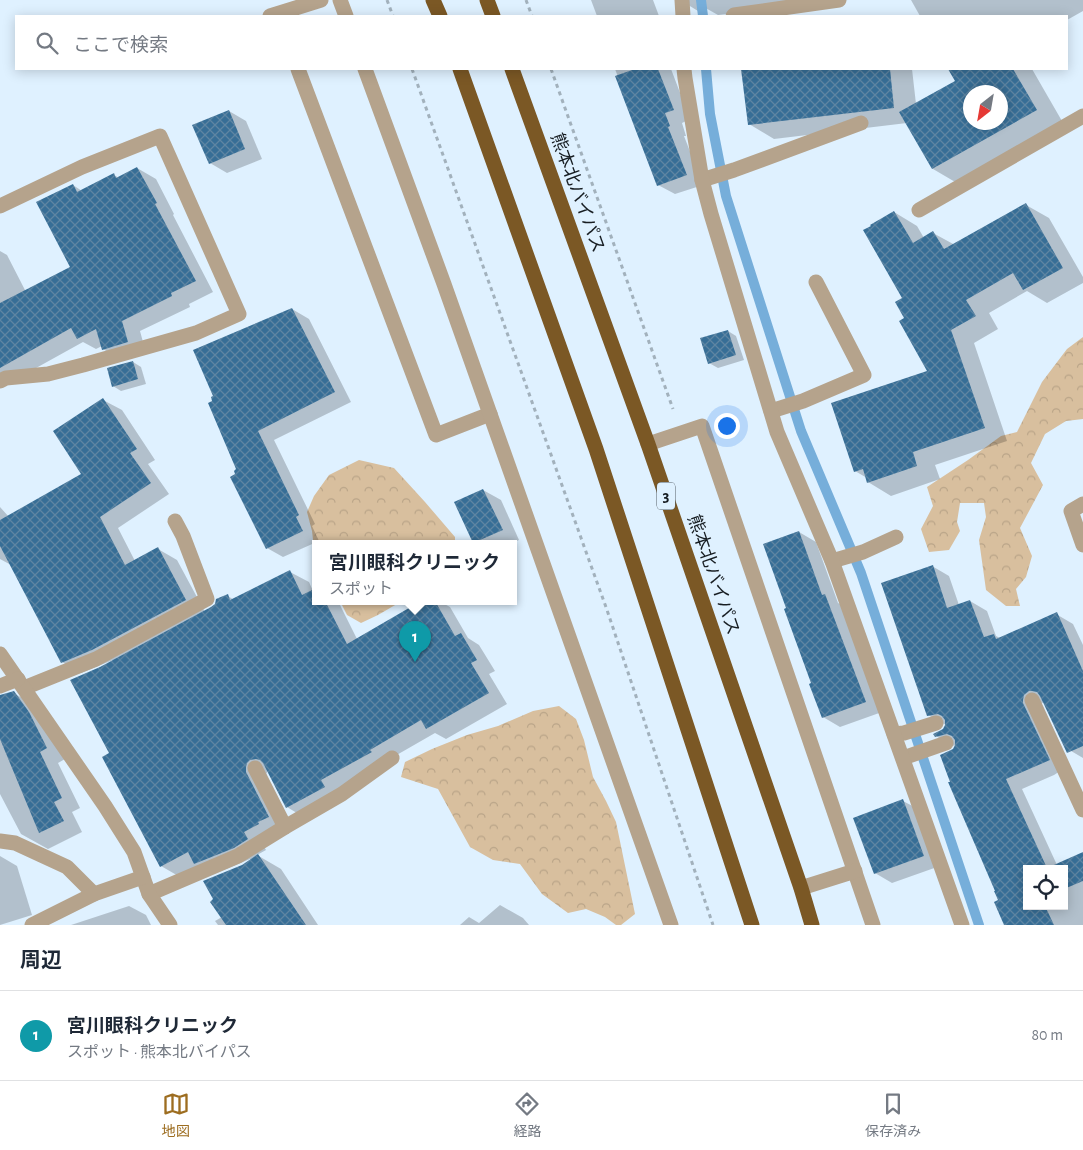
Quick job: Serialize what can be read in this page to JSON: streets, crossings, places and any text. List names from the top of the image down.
{
  "streets": {
    "highway": ["熊本北バイパス", "3"]
  },
  "north": "bottom left",
  "page": {
    "search": "ここで検索",
    "popup": ["宮川眼科クリニック", "スポット"],
    "pins": "1",
    "heading": "周辺",
    "list": [
      {
        "mark": "1",
        "name": "宮川眼科クリニック",
        "note": "スポット · 熊本北バイパス",
        "value": "80 m"
      }
    ],
    "nav": ["地図", "経路", "保存済み"]
  }
}
